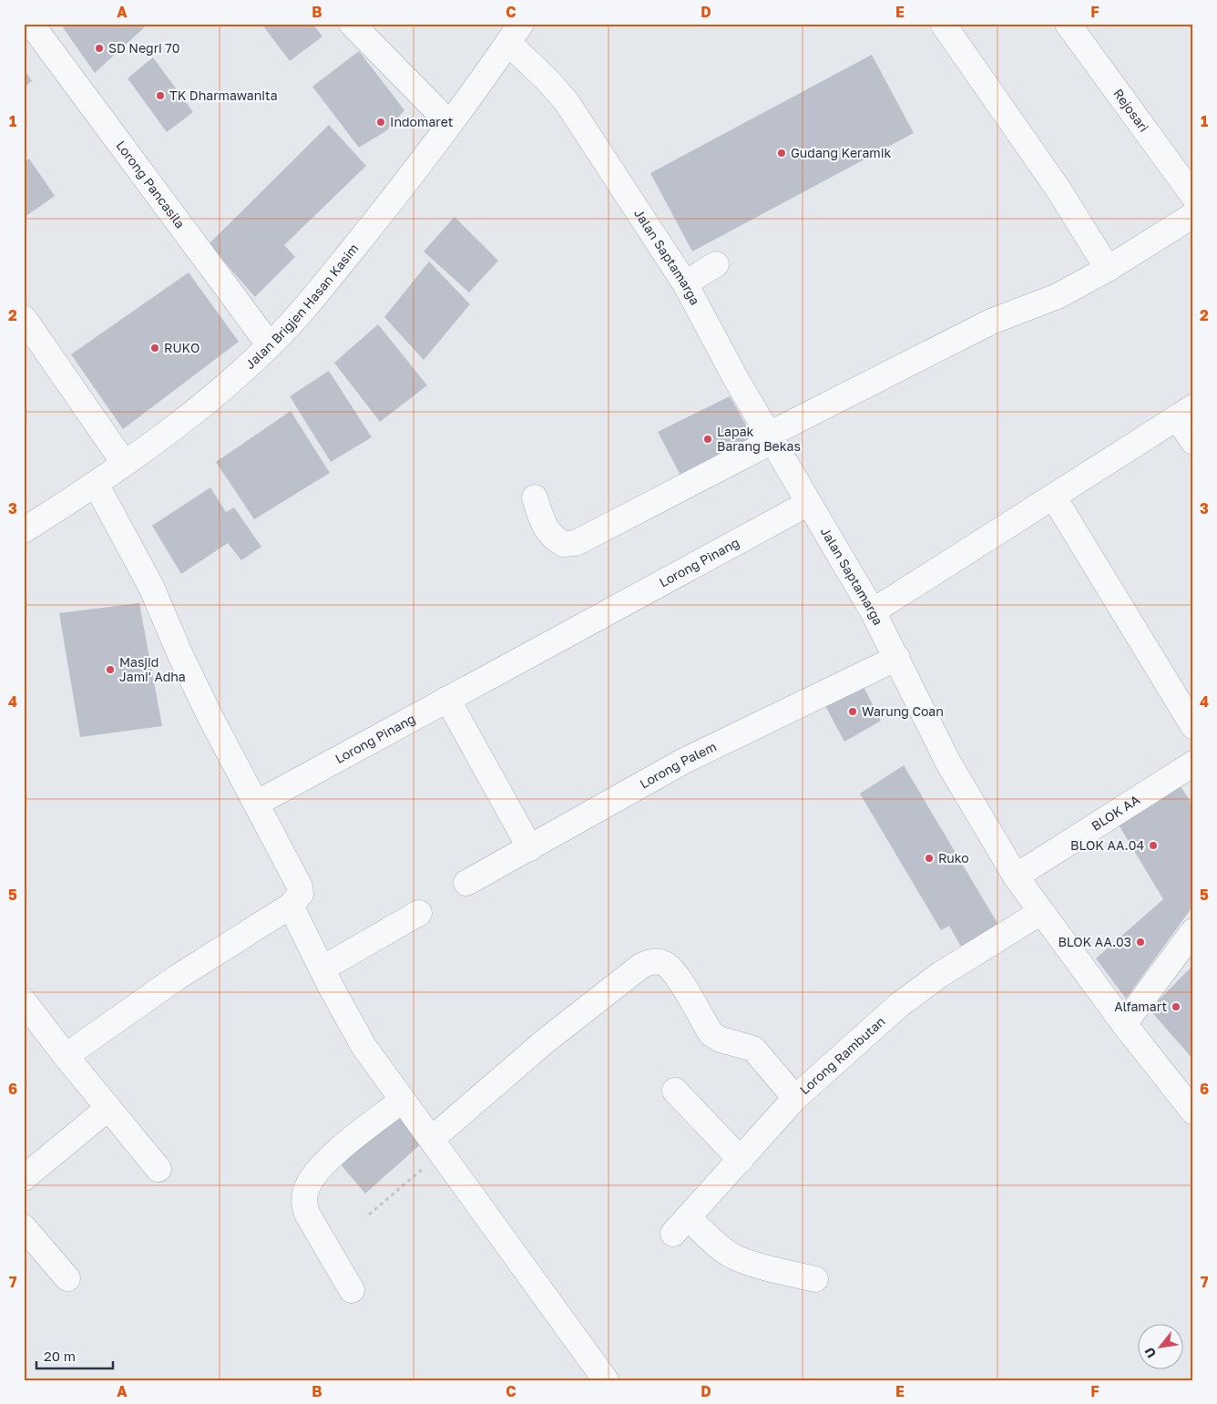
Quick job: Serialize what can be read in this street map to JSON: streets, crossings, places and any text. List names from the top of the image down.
{
  "streets": {
    "street": [
      "Rejosari",
      "Lorong Pancasila",
      "Jalan Saptamarga",
      "Jalan Brigjen Hasan Kasim",
      "Lorong Pinang",
      "Lorong Palem",
      "BLOK AA",
      "Lorong Rambutan"
    ]
  },
  "crossings": [
    ["Lorong Pancasila", "Jalan Brigjen Hasan Kasim"],
    ["Jalan Saptamarga", "Jalan Brigjen Hasan Kasim"],
    ["Jalan Saptamarga", "Lorong Pinang"],
    ["Jalan Saptamarga", "Lorong Palem"],
    ["Jalan Saptamarga", "BLOK AA"],
    ["Jalan Saptamarga", "Lorong Rambutan"]
  ],
  "places": [
    "SD Negri 70",
    "TK Dharmawanita",
    "Indomaret",
    "Gudang Keramik",
    "RUKO",
    "Lapak Barang Bekas",
    "Masjid Jami' Adha",
    "Warung Coan",
    "BLOK AA.04",
    "Ruko",
    "BLOK AA.03",
    "Alfamart"
  ],
  "scale_bar": "20 m",
  "north": "bottom left",
  "grid": {
    "columns": [
      "A",
      "B",
      "C",
      "D",
      "E",
      "F"
    ],
    "rows": [
      "1",
      "2",
      "3",
      "4",
      "5",
      "6",
      "7"
    ]
  }
}
